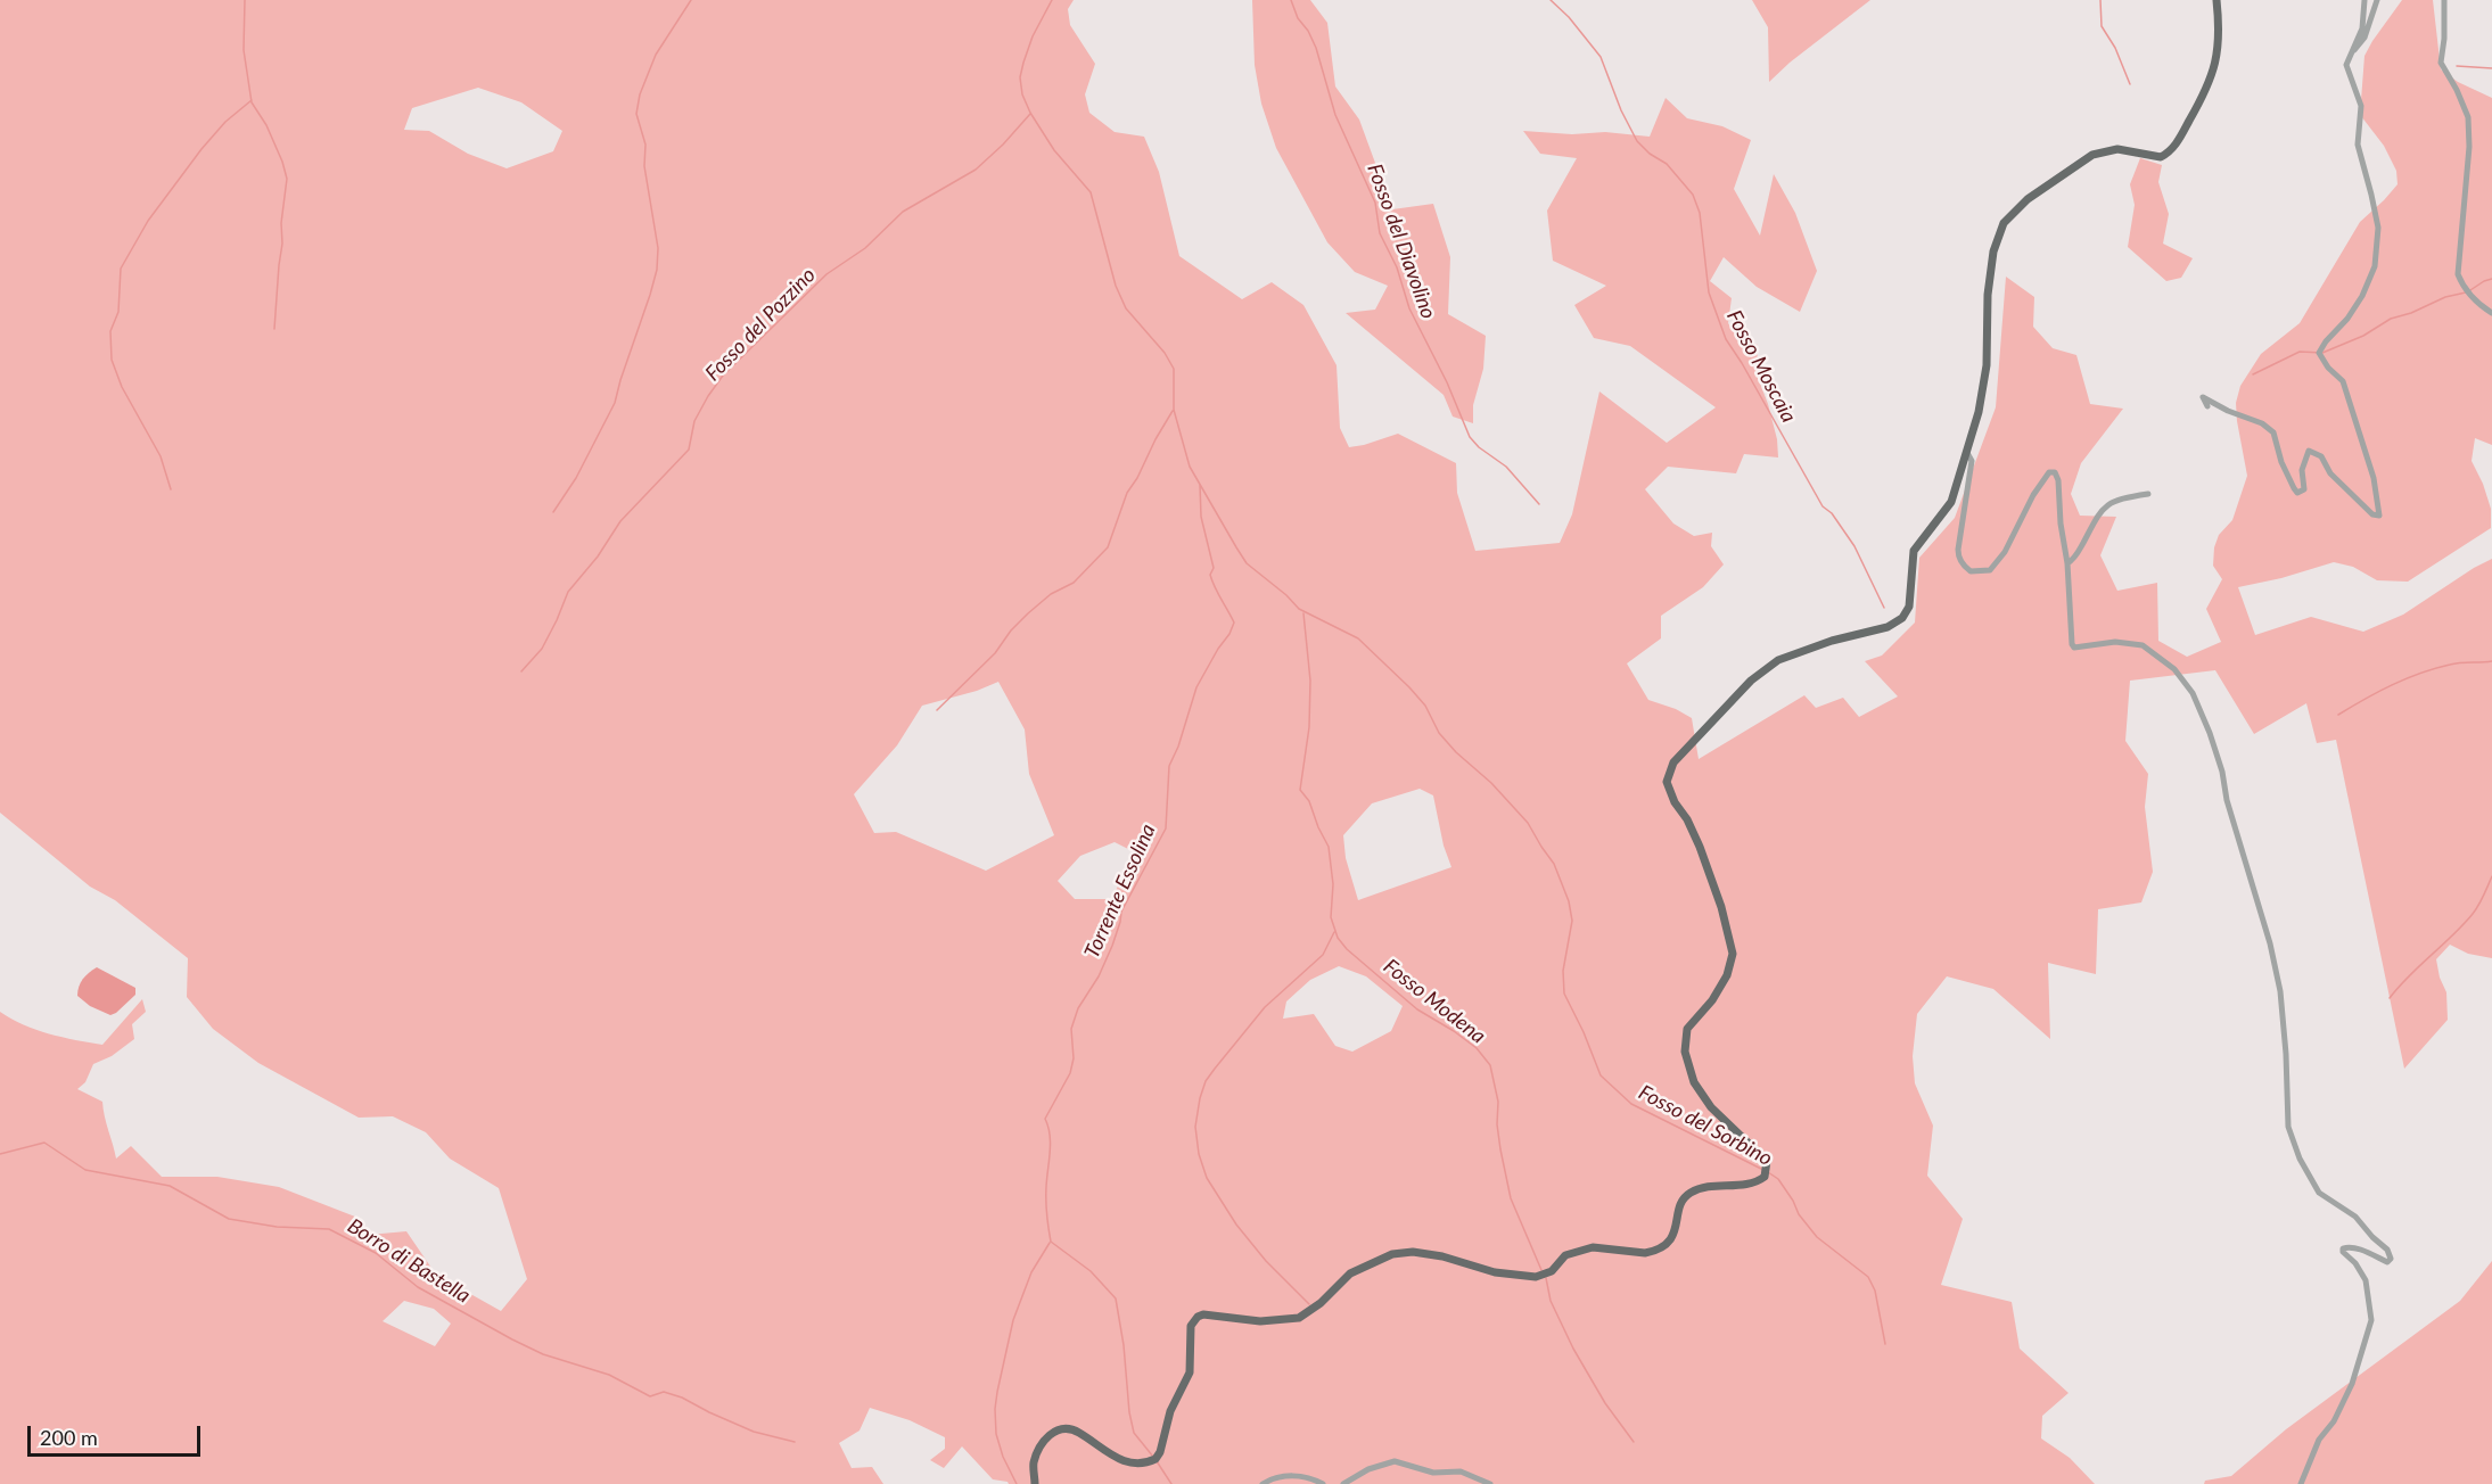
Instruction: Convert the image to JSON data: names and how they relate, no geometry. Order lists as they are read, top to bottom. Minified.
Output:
{"water":["Fosso del Diavolino","Fosso del Pozzino","Fosso Moscaia","Torrente Essolina","Fosso Modena","Fosso del Sorbino","Borro di Bastella"],"scale_bar":"200 m"}
